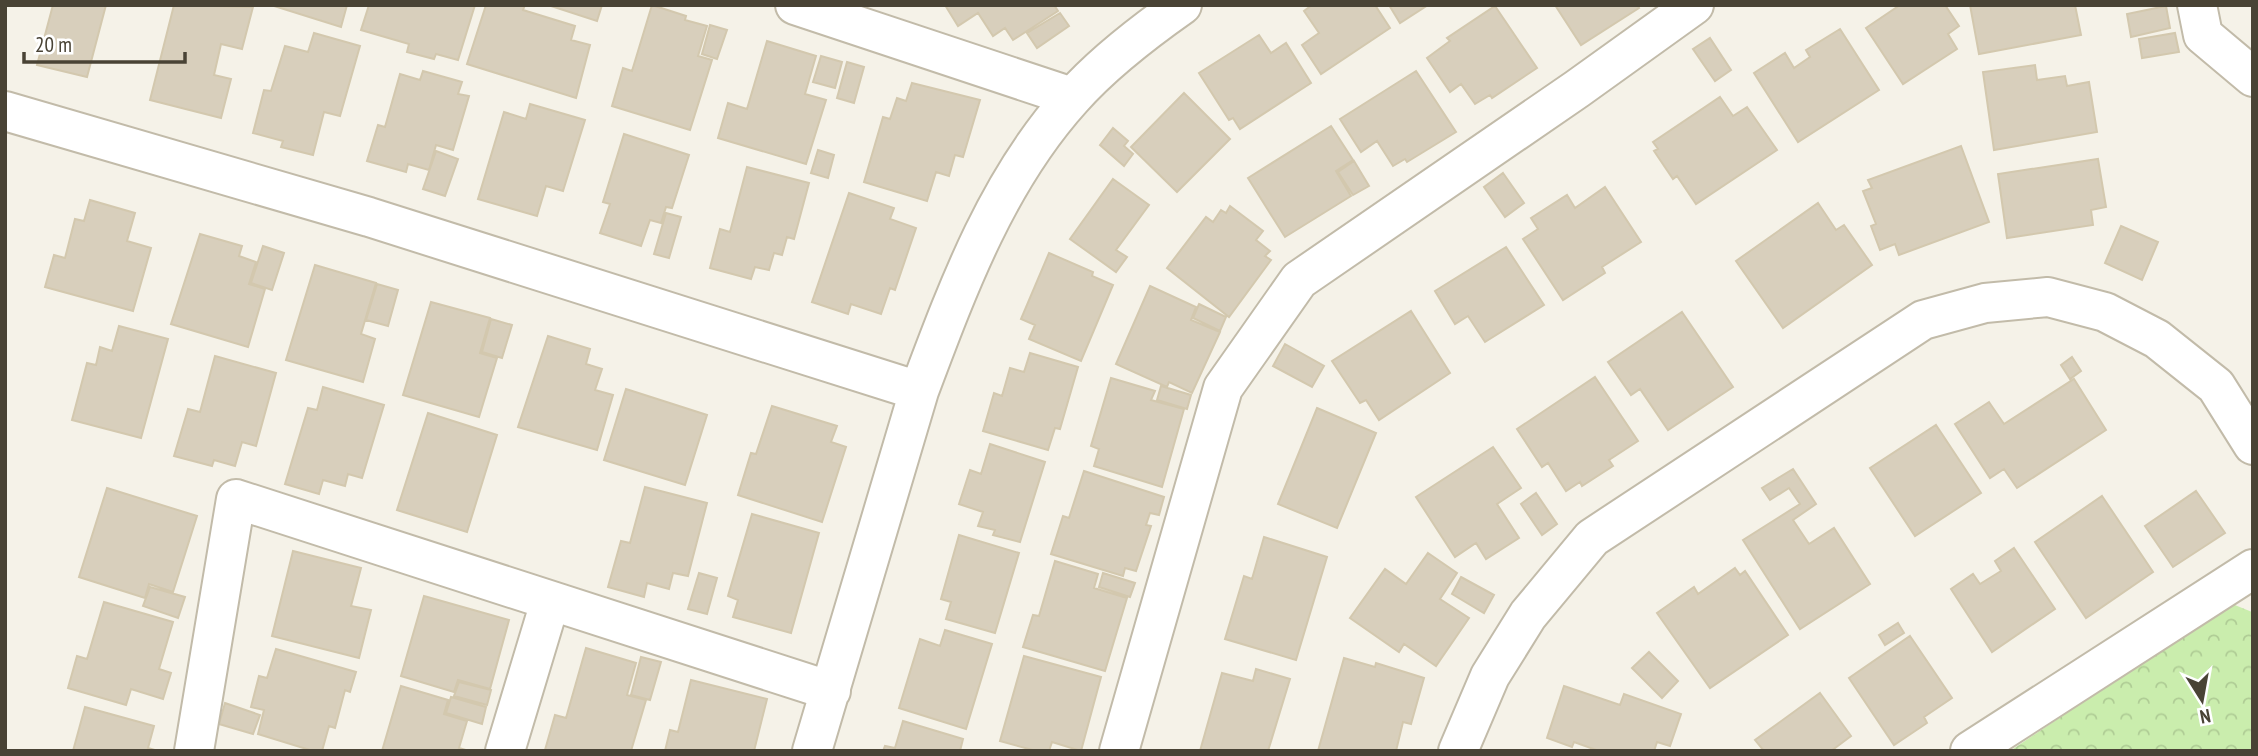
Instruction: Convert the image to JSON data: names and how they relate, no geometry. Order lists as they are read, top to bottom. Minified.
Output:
{"scale_bar":"20 m","north":"bottom"}
